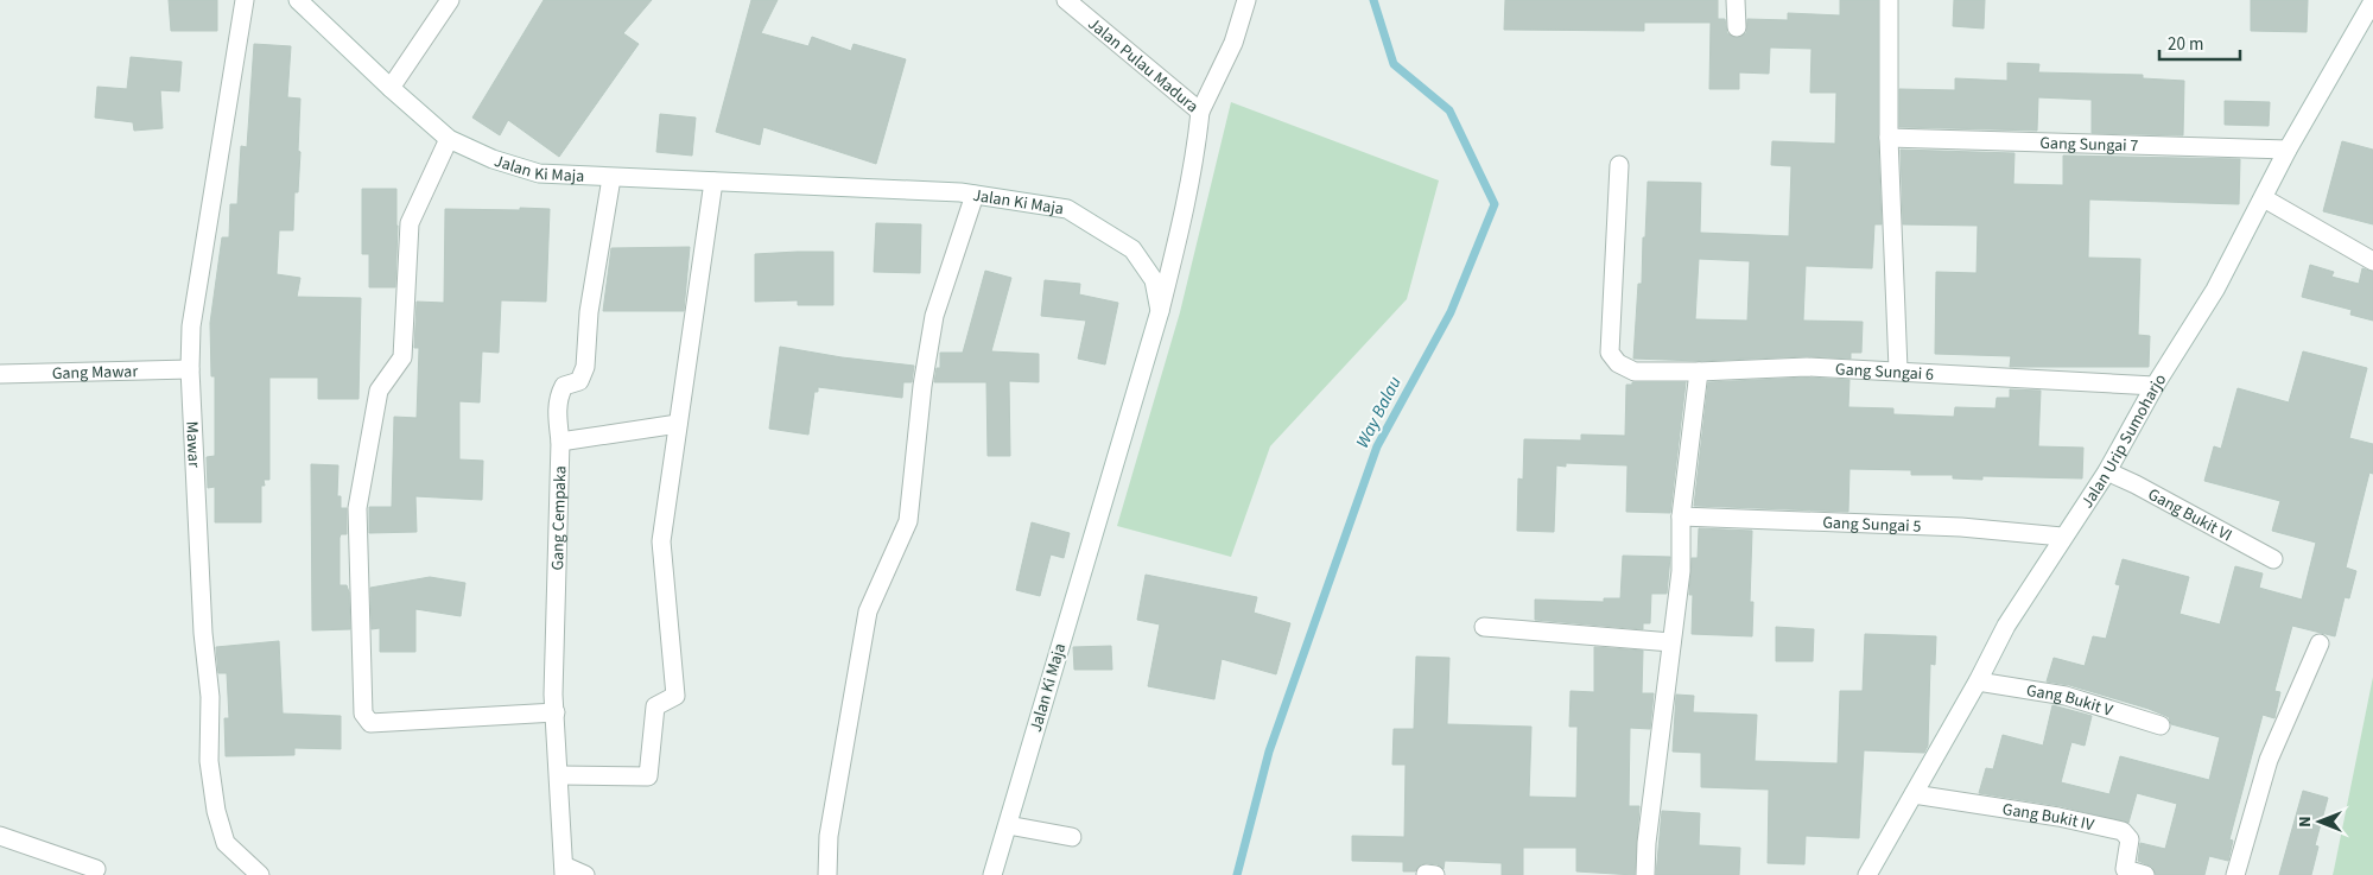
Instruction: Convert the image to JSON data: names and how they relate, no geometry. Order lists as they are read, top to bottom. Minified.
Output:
{"streets":{"street":["Jalan Pulau Madura","Gang Sungai 7","Jalan Ki Maja","Gang Sungai 6","Gang Mawar","Jalan Urip Sumoharjo","Mawar","Gang Bukit VI","Gang Cempaka","Gang Sungai 5","Gang Bukit V","Gang Bukit IV"]},"crossings":[["Jalan Pulau Madura","Jalan Ki Maja"],["Gang Sungai 7","Jalan Urip Sumoharjo"],["Jalan Ki Maja","Gang Cempaka"],["Gang Sungai 6","Jalan Urip Sumoharjo"],["Gang Mawar","Mawar"],["Jalan Urip Sumoharjo","Gang Bukit VI"],["Jalan Urip Sumoharjo","Gang Sungai 5"],["Jalan Urip Sumoharjo","Gang Bukit V"],["Jalan Urip Sumoharjo","Gang Bukit IV"]],"water":["Way Balau"],"scale_bar":"20 m","north":"left"}
